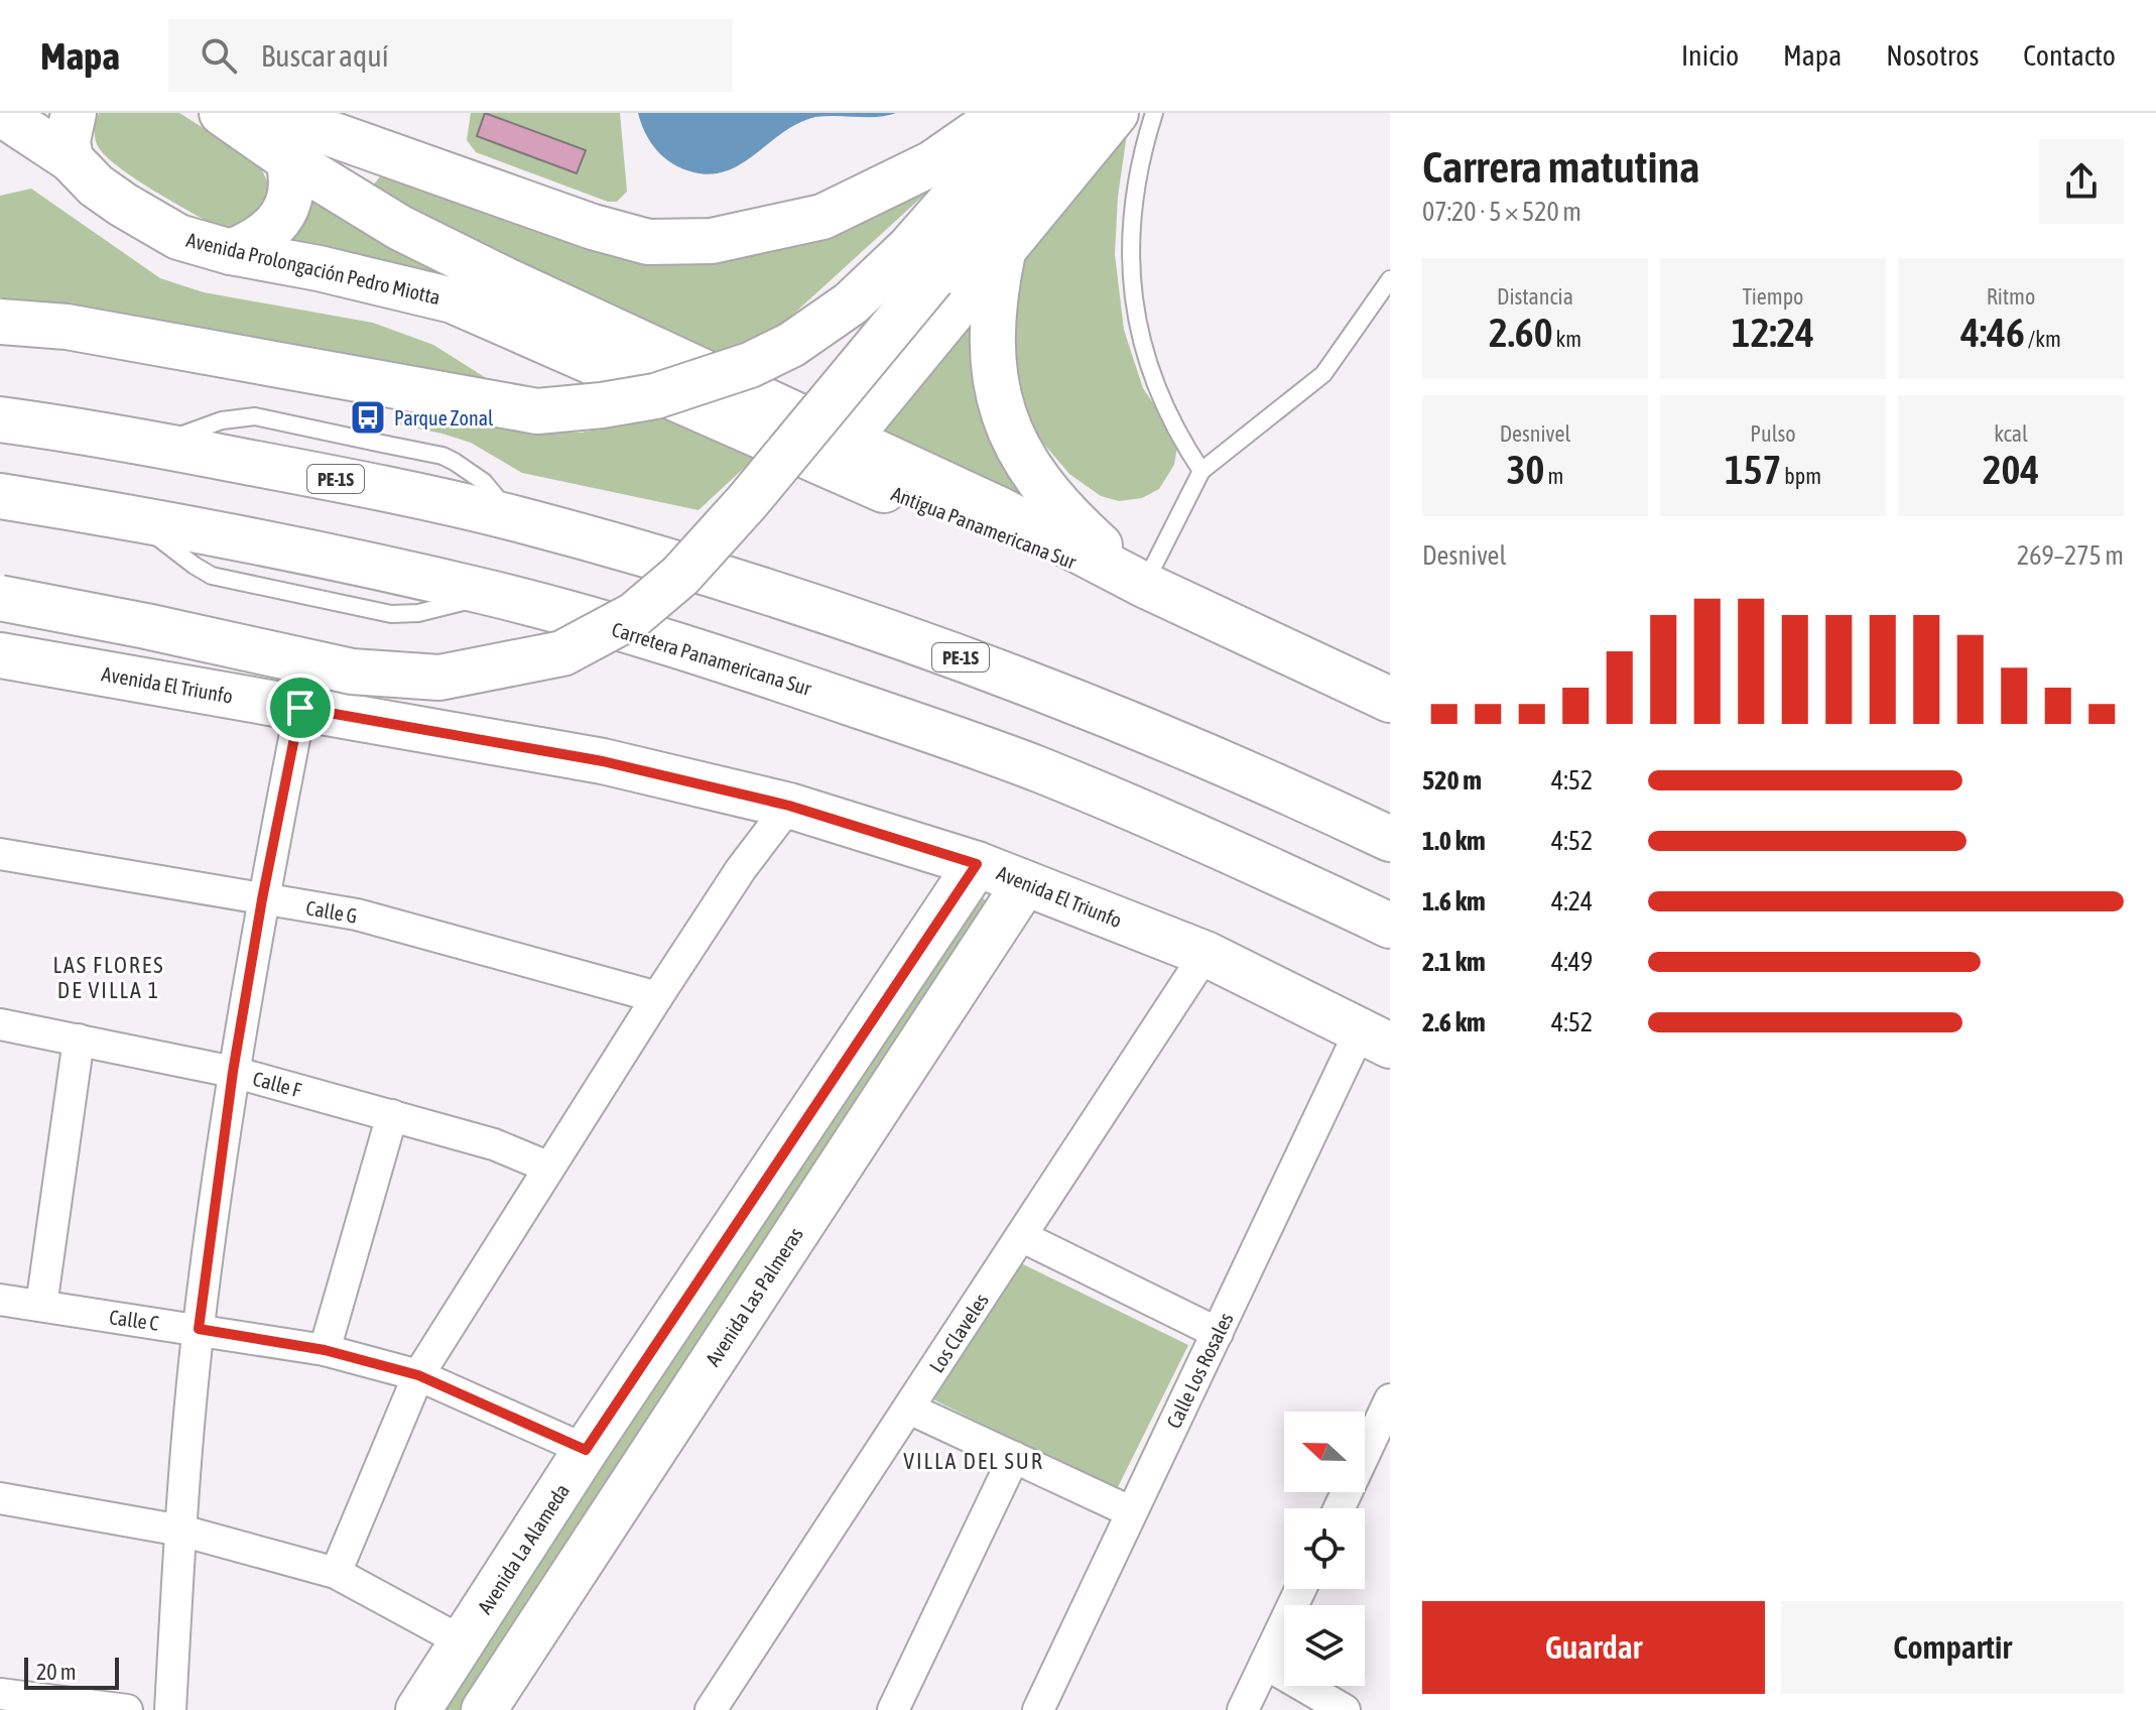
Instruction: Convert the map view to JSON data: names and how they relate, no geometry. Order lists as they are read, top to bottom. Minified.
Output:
{"streets":{"main road":["Avenida Prolongación Pedro Miotta","PE-1S","Antigua Panamericana Sur","Carretera Panamericana Sur","Avenida El Triunfo","Avenida Las Palmeras","Avenida La Alameda"],"street":["Calle G","Calle F","Calle C","Los Claveles","Calle Los Rosales"]},"crossings":[["Avenida Prolongación Pedro Miotta","Antigua Panamericana Sur"],["Avenida El Triunfo","Avenida Las Palmeras"],["Avenida El Triunfo","Los Claveles"],["Avenida El Triunfo","Calle Los Rosales"],["Avenida El Triunfo","Avenida La Alameda"],["Calle C","Avenida La Alameda"]],"districts":["LAS FLORES DE VILLA 1","VILLA DEL SUR"],"places":{"bus stop":["Parque Zonal"]},"scale_bar":"20 m","north":"left","page":{"header":"Mapa","search":"Buscar aquí","nav":["Inicio","Mapa","Nosotros","Contacto"],"heading":["Carrera matutina","07:20 · 5 × 520 m"],"stats":[["Distancia","2.60 km"],["Tiempo","12:24"],["Ritmo","4:46 /km"],["Desnivel","30 m"],["Pulso","157 bpm"],["kcal","204"]],"chart":["Desnivel","269–275 m"],"list":[{"name":"520 m","note":"4:52"},{"name":"1.0 km","note":"4:52"},{"name":"1.6 km","note":"4:24"},{"name":"2.1 km","note":"4:49"},{"name":"2.6 km","note":"4:52"}],"buttons":["Guardar","Compartir"],"scale":"20 m"}}
